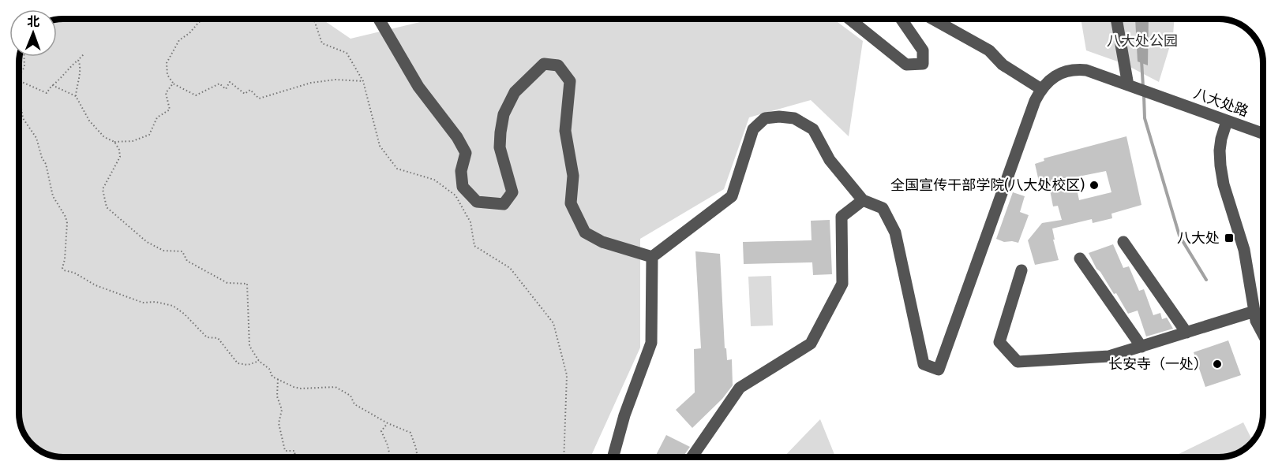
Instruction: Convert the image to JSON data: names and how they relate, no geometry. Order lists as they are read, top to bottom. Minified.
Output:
{"streets":{"street":["八大处路"]},"parks":["八大处公园"],"places":{"other":["全国宣传干部学院(八大处校区)","长安寺（一处）"],"transit":["八大处"]},"north":"top"}
